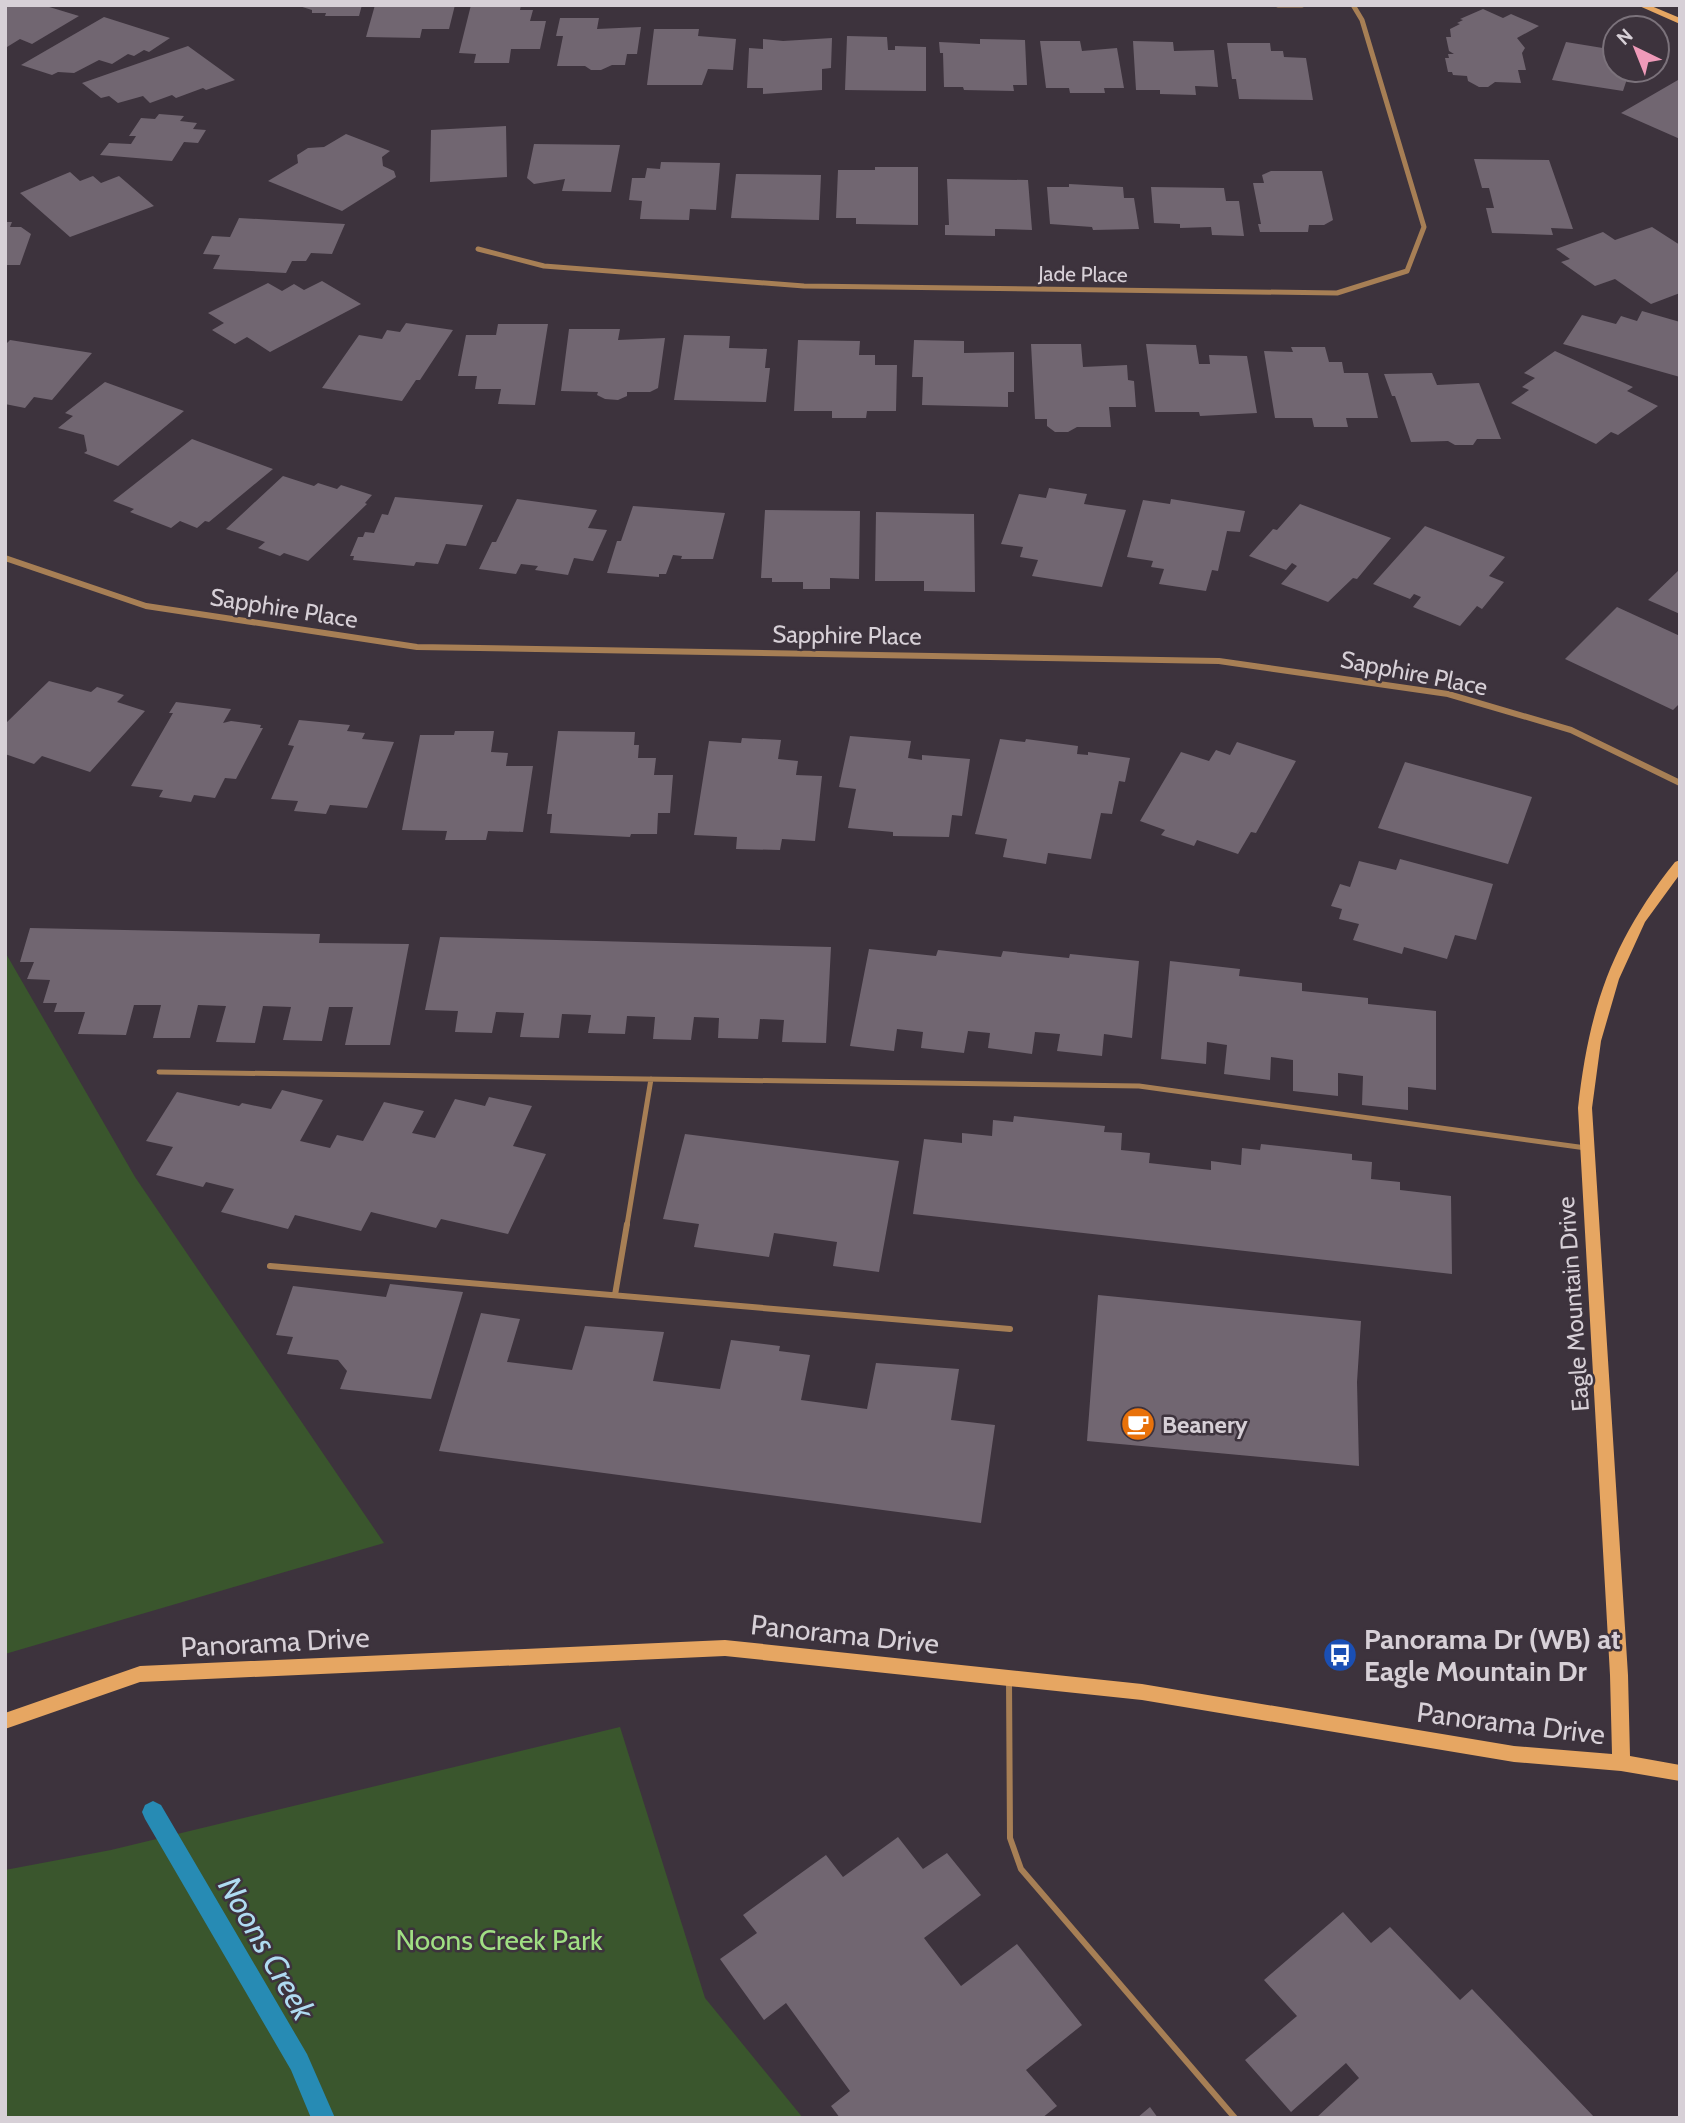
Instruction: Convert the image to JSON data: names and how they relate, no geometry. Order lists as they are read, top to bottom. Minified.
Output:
{"streets":{"street":["Jade Place","Sapphire Place","Eagle Mountain Drive","Panorama Drive"]},"crossings":[["Eagle Mountain Drive","Panorama Drive"]],"water":["Noons Creek"],"parks":["Noons Creek Park"],"places":{"cafe":["Beanery"],"bus stop":["Panorama Dr (WB) at Eagle Mountain Dr"]},"north":"top left"}
